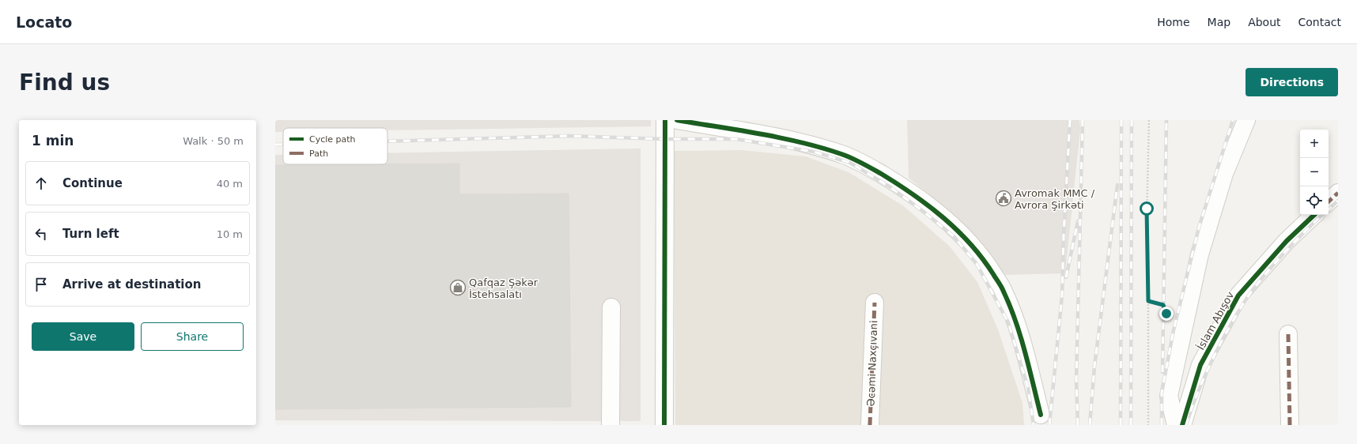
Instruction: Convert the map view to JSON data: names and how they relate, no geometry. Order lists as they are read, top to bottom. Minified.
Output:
{"streets":{"street":["İslam Abışov","Əcəmi Naxçıvani"]},"places":{"public building":["Avromak MMC / Avrora Şirkəti"],"shop":["Qafqaz Şəkər İstehsalatı"]},"legend":["Cycle path","Path"],"page":{"header":"Locato","nav":["Home","Map","About","Contact"],"buttons":["Directions",["Save","Share"]],"title":"Find us","heading":["1 min","Walk · 50 m"],"map_buttons":["+","−"],"list":[["Continue","40 m"],["Turn left","10 m"],"Arrive at destination"]}}
